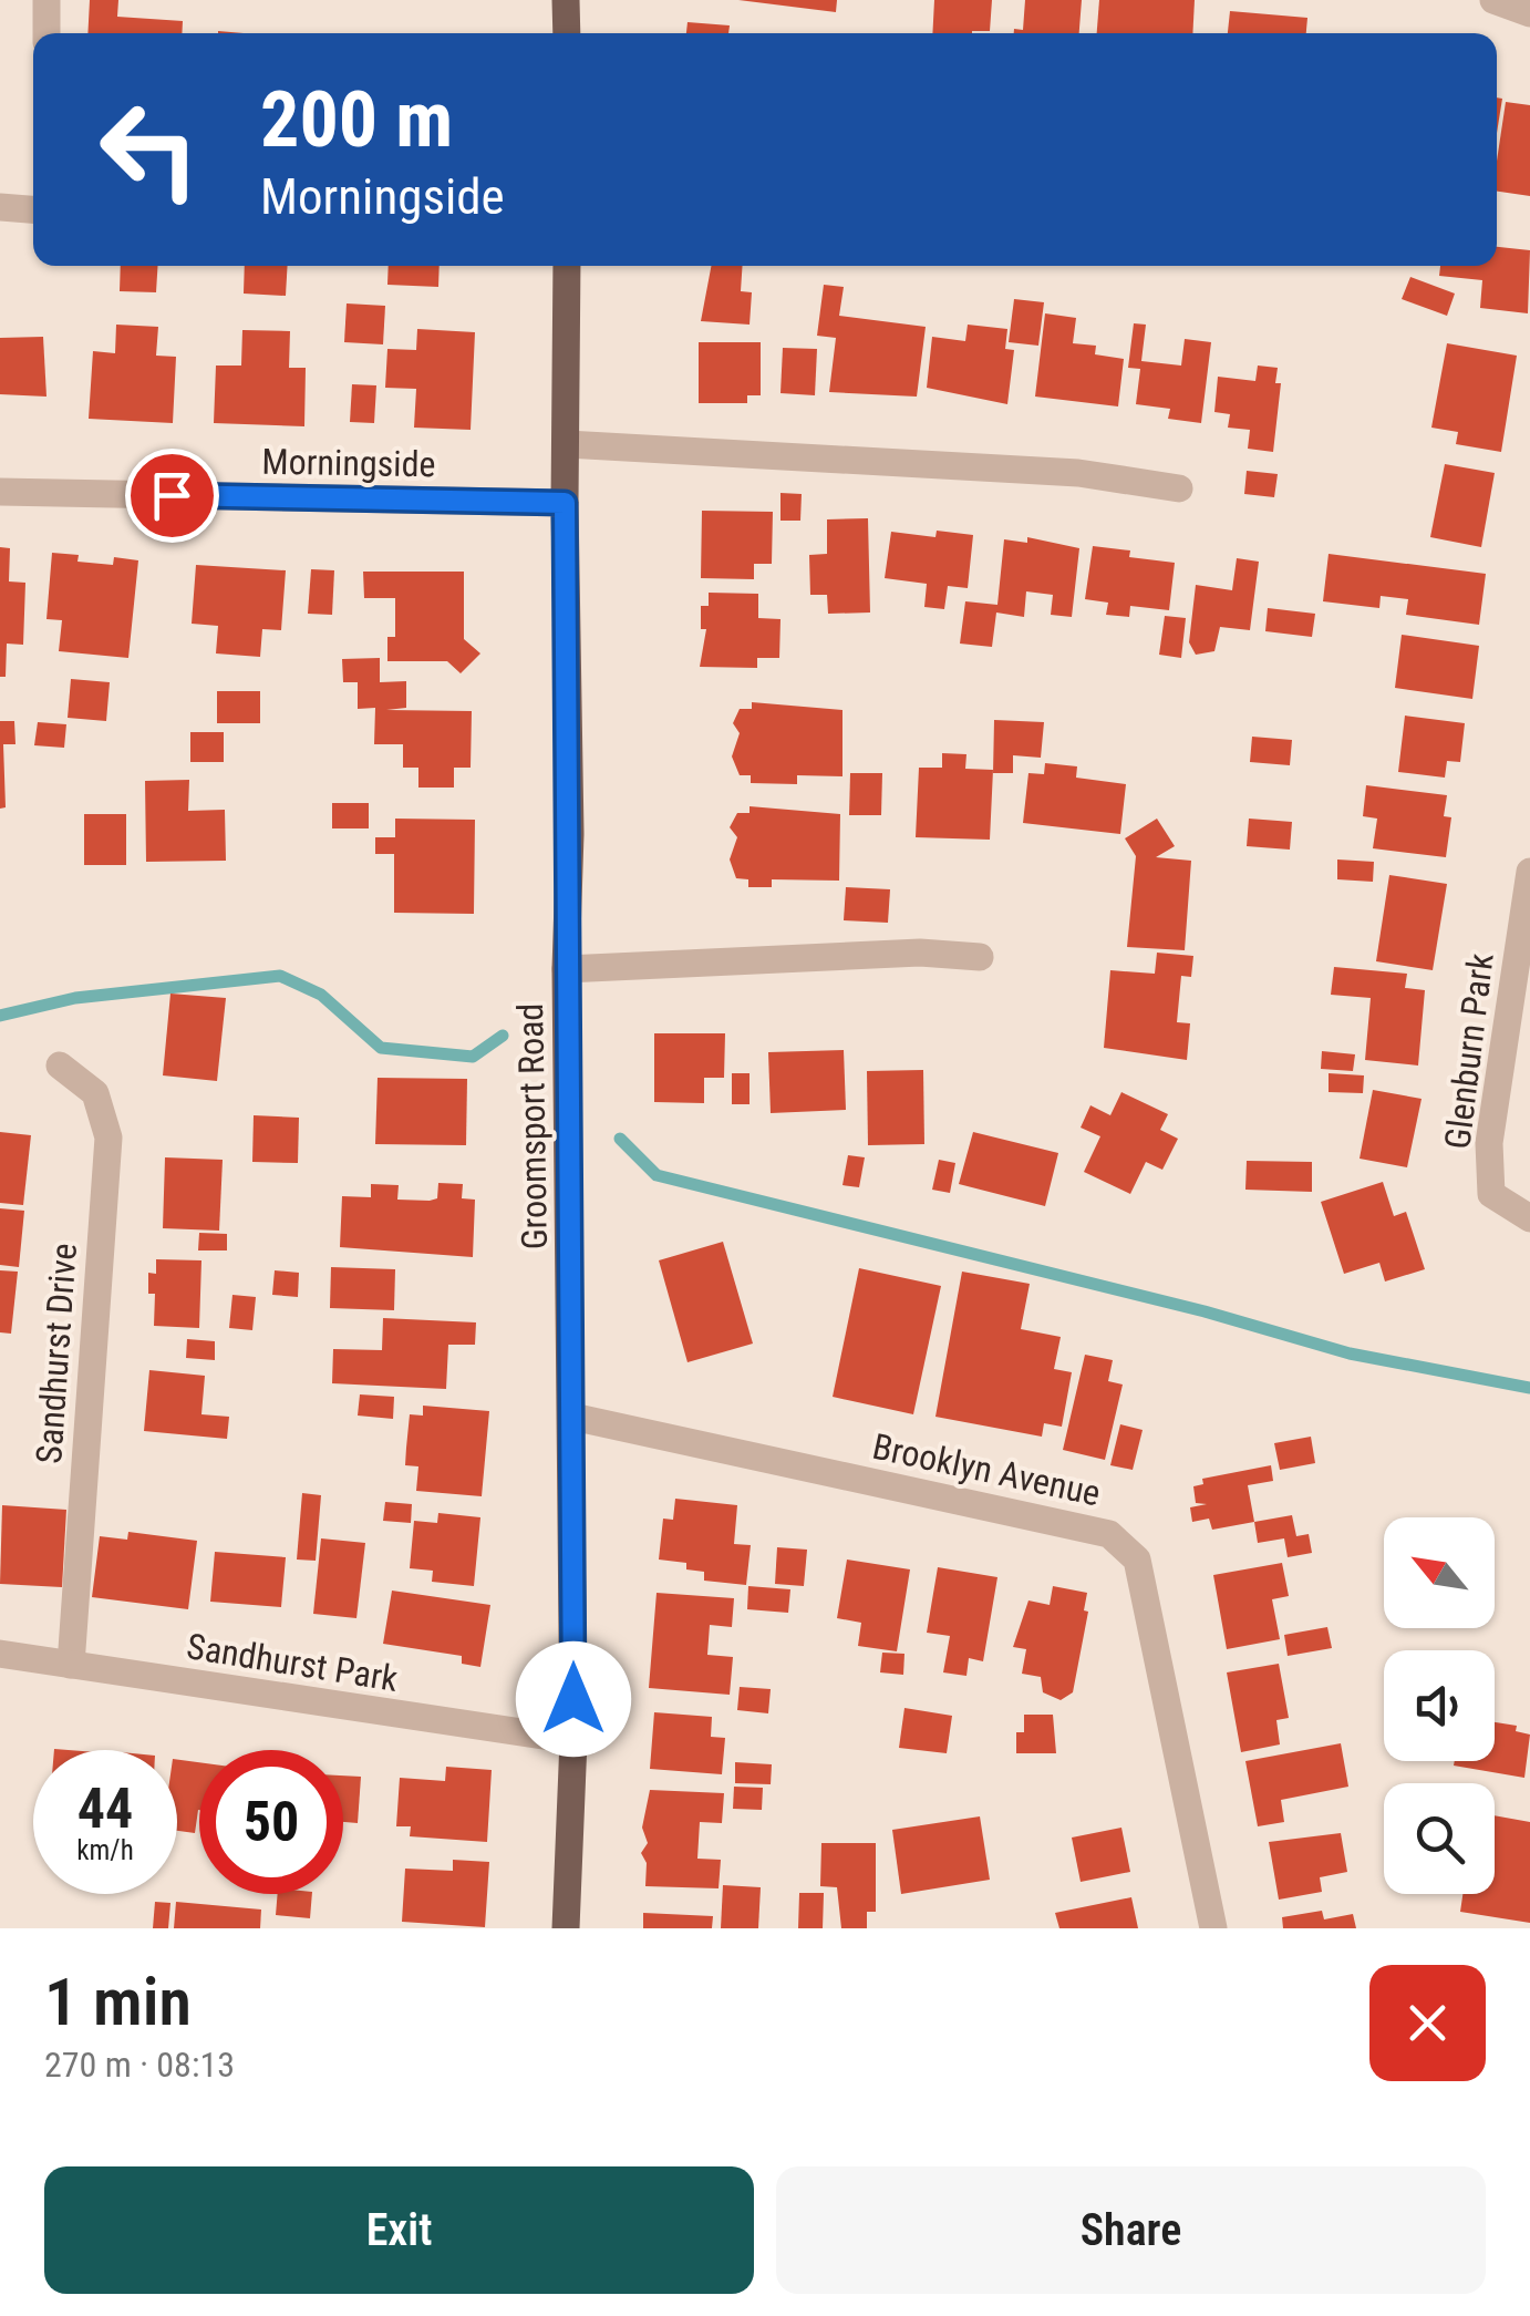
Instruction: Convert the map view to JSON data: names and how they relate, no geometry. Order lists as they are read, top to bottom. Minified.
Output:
{"streets":{"main road":["Groomsport Road"],"street":["Morningside","Glenburn Park","Sandhurst Drive","Brooklyn Avenue","Sandhurst Park"]},"crossings":[["Morningside","Groomsport Road"],["Groomsport Road","Brooklyn Avenue"],["Groomsport Road","Sandhurst Park"],["Sandhurst Drive","Sandhurst Park"]],"north":"top left","page":{"turn":["200 m","Morningside"],"speed":"44 km/h","limit":"50","heading":["1 min","270 m · 08:13"],"buttons":["Exit","Share"]}}
